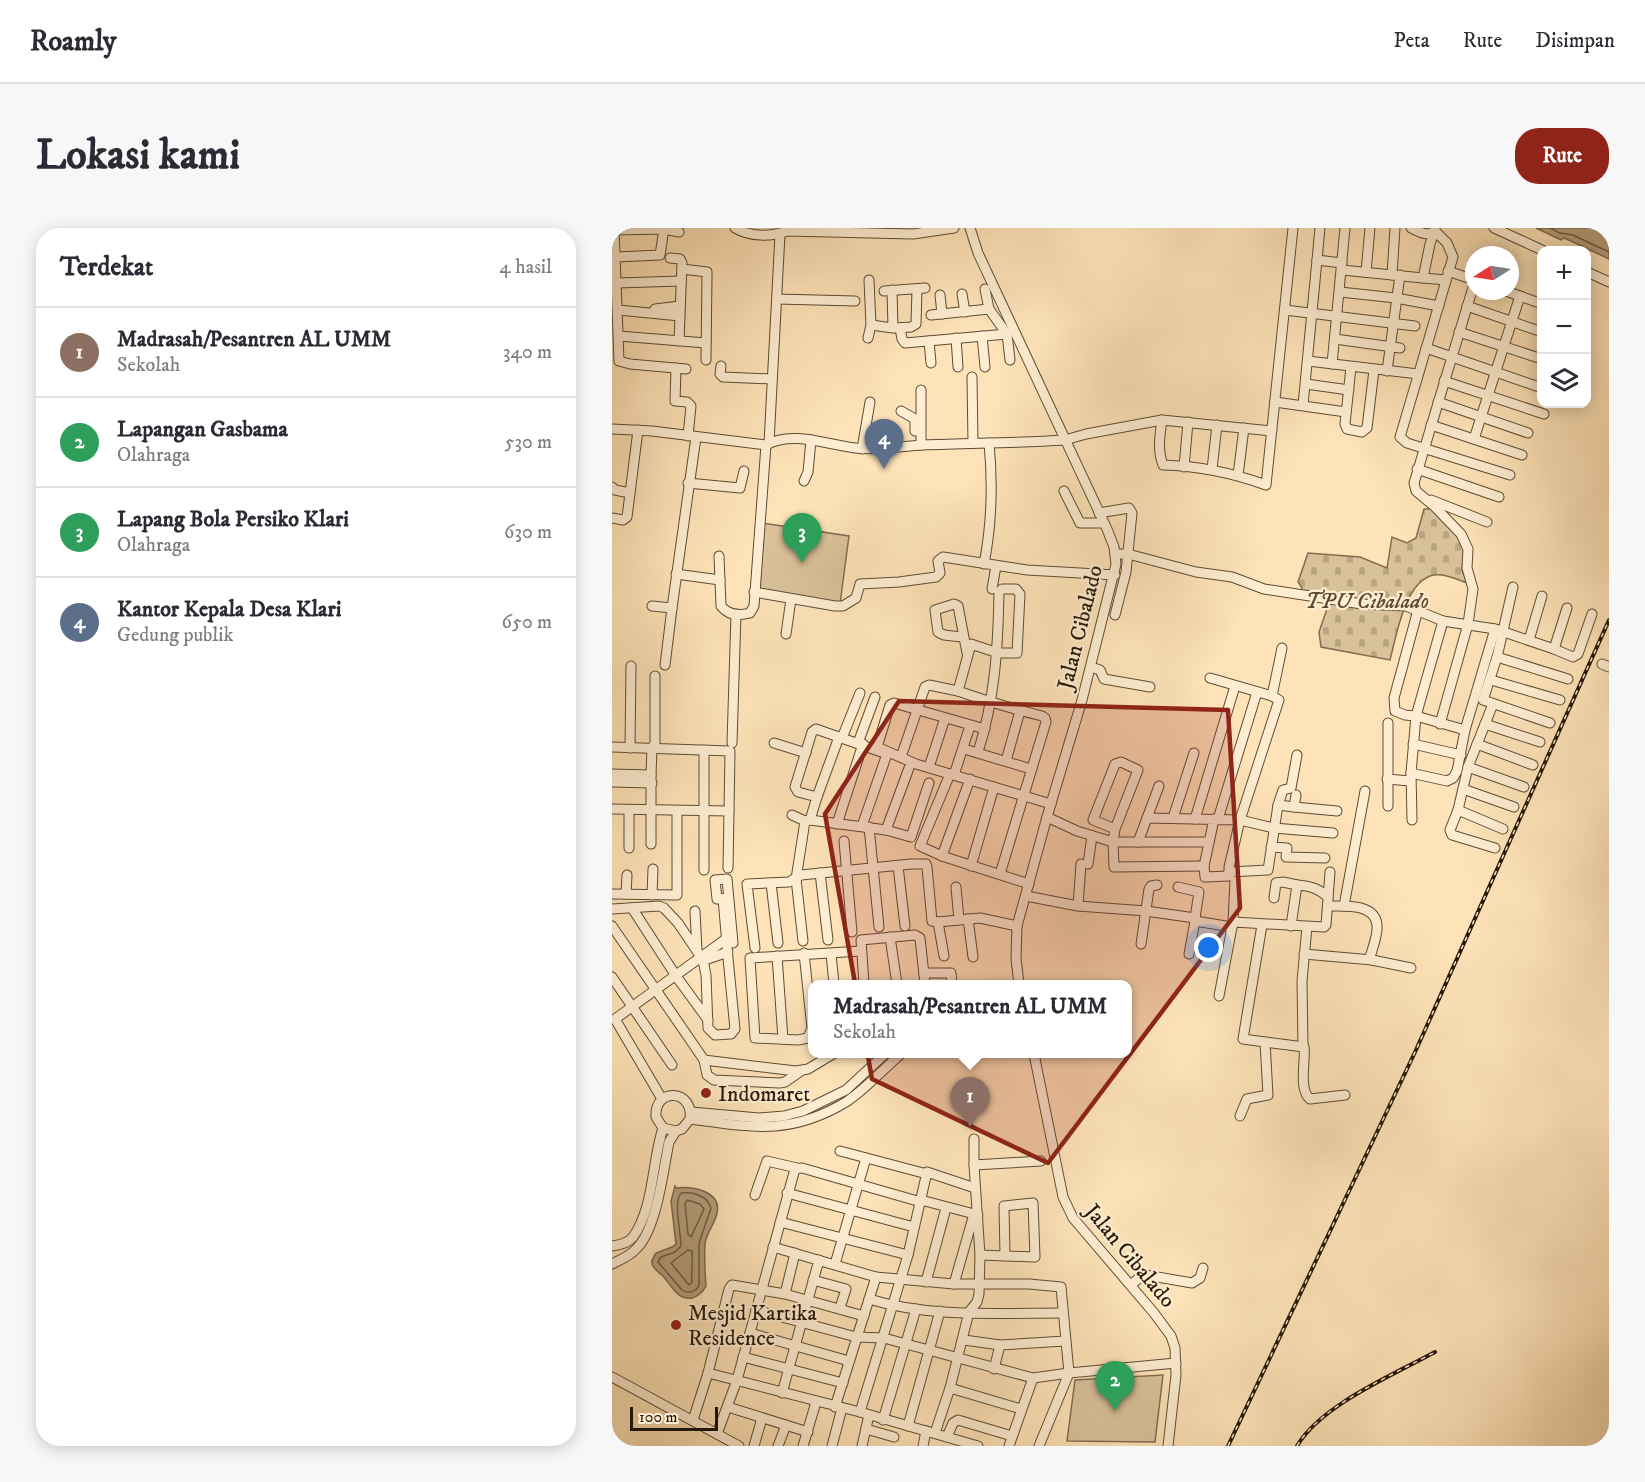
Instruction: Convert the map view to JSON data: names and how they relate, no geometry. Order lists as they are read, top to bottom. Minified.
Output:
{"streets":{"street":["Jalan Cibalado"]},"parks":["TPU Cibalado"],"places":["Indomaret","Mesjid Kartika Residence"],"scale_bar":"100 m","north":"left","page":{"header":"Roamly","nav":["Peta","Rute","Disimpan"],"buttons":"Rute","title":"Lokasi kami","heading":["Terdekat","4 hasil"],"map_buttons":["+","−"],"list":[{"mark":"1","name":"Madrasah/Pesantren AL UMM","note":"Sekolah","value":"340 m"},{"mark":"2","name":"Lapangan Gasbama","note":"Olahraga","value":"530 m"},{"mark":"3","name":"Lapang Bola Persiko Klari","note":"Olahraga","value":"630 m"},{"mark":"4","name":"Kantor Kepala Desa Klari","note":"Gedung publik","value":"650 m"}],"pins":["4","3","1","2"],"popup":["Madrasah/Pesantren AL UMM","Sekolah"],"scale":"100 m"}}
